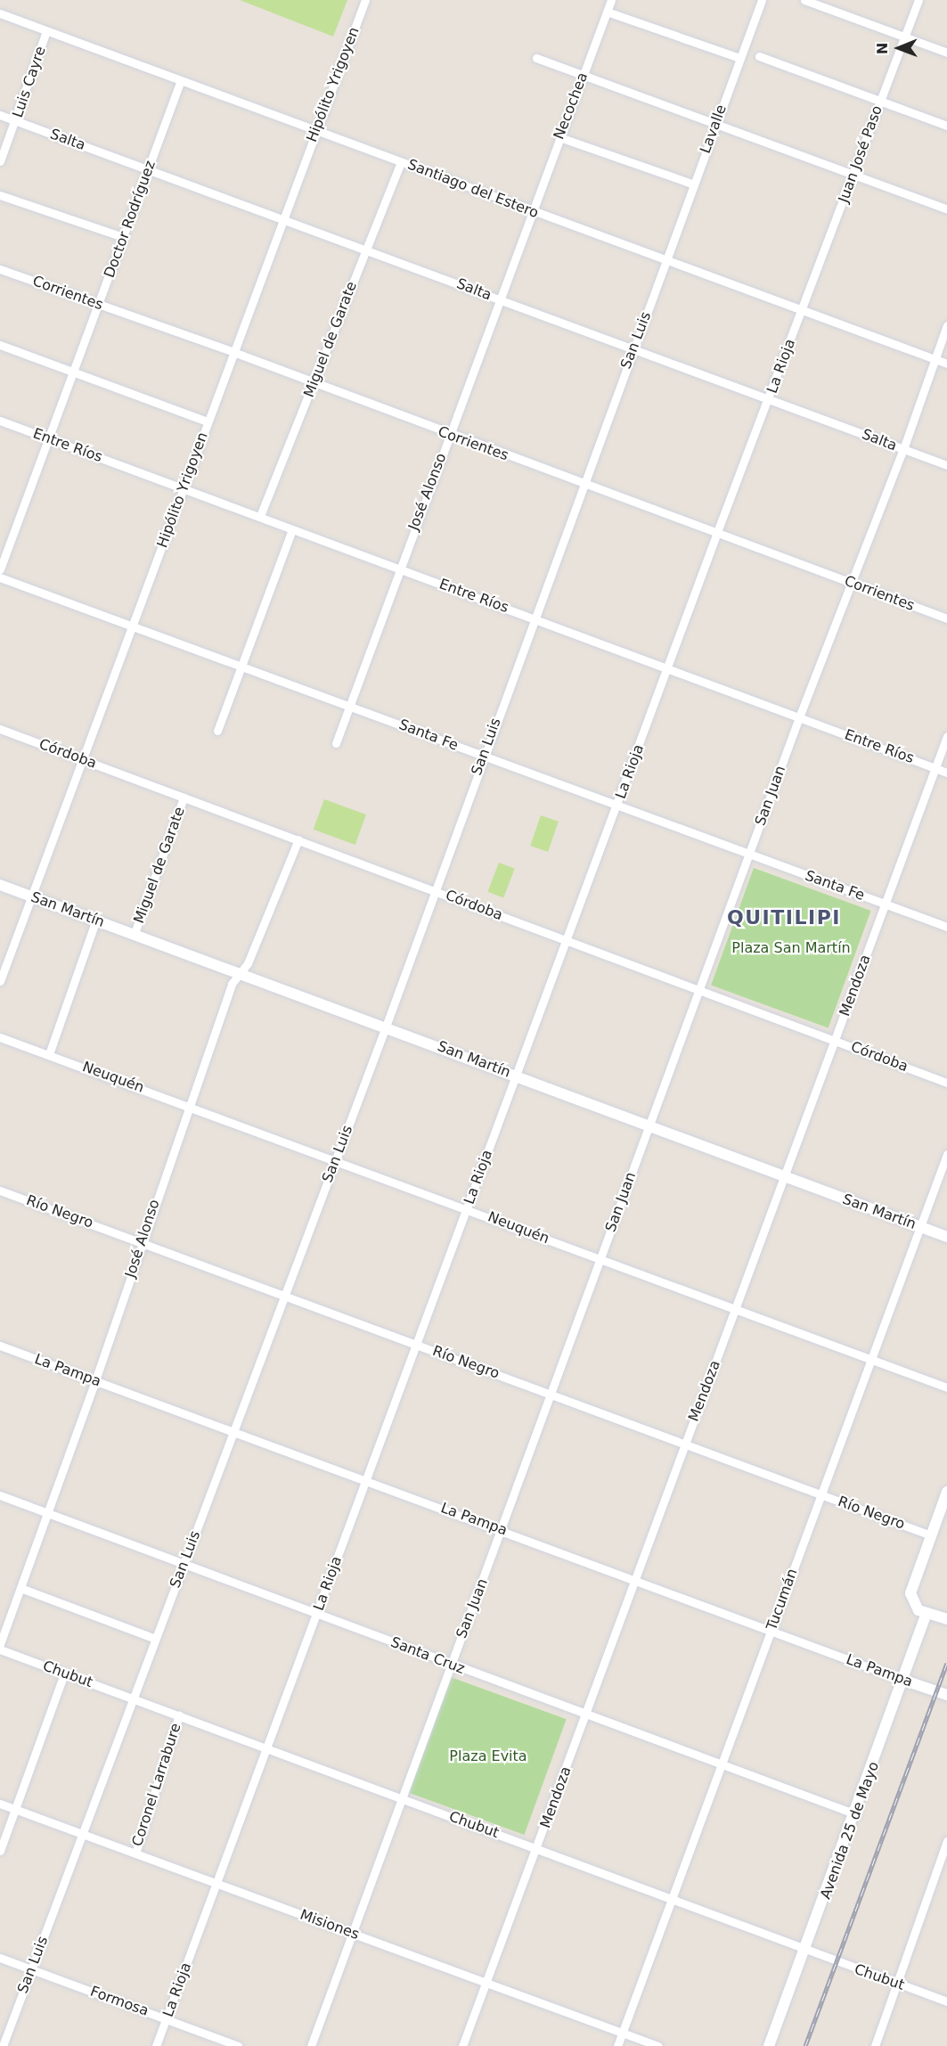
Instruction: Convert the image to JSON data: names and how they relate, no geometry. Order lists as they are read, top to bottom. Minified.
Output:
{"streets":{"street":["Luis Cayre","Hipólito Yrigoyen","Necochea","Lavalle","Salta","Juan José Paso","Santiago del Estero","Doctor Rodríguez","Corrientes","Miguel de Garate","San Luis","La Rioja","Entre Ríos","José Alonso","Santa Fe","Córdoba","San Juan","San Martín","Mendoza","Neuquén","Río Negro","La Pampa","Tucumán","Santa Cruz","Chubut","Coronel Larrabure","Avenida 25 de Mayo","Misiones","Formosa"]},"crossings":[["Luis Cayre","Salta"],["Luis Cayre","Santiago del Estero"],["Hipólito Yrigoyen","Salta"],["Hipólito Yrigoyen","Santiago del Estero"],["Hipólito Yrigoyen","Corrientes"],["Hipólito Yrigoyen","Entre Ríos"],["Hipólito Yrigoyen","Santa Fe"],["Hipólito Yrigoyen","Córdoba"],["Hipólito Yrigoyen","San Martín"],["Necochea","Santiago del Estero"],["Necochea","José Alonso"],["Lavalle","Santiago del Estero"],["Lavalle","San Luis"],["Salta","Doctor Rodríguez"],["Salta","Miguel de Garate"],["Salta","San Luis"],["Salta","La Rioja"],["Salta","José Alonso"],["Salta","San Juan"],["Juan José Paso","Santiago del Estero"],["Juan José Paso","La Rioja"],["Santiago del Estero","Doctor Rodríguez"],["Santiago del Estero","Miguel de Garate"],["Santiago del Estero","San Luis"],["Santiago del Estero","La Rioja"],["Santiago del Estero","José Alonso"],["Santiago del Estero","San Juan"],["Doctor Rodríguez","Corrientes"],["Doctor Rodríguez","Entre Ríos"],["Corrientes","Miguel de Garate"],["Corrientes","San Luis"],["Corrientes","La Rioja"],["Corrientes","José Alonso"],["Corrientes","San Juan"],["Miguel de Garate","Entre Ríos"],["Miguel de Garate","Córdoba"],["Miguel de Garate","San Martín"],["San Luis","Entre Ríos"],["San Luis","Santa Fe"],["San Luis","Córdoba"],["San Luis","San Martín"],["San Luis","Neuquén"],["San Luis","Río Negro"],["San Luis","La Pampa"],["San Luis","Santa Cruz"],["San Luis","Chubut"],["San Luis","Misiones"],["San Luis","Formosa"],["La Rioja","Entre Ríos"],["La Rioja","Santa Fe"],["La Rioja","Córdoba"],["La Rioja","San Martín"],["La Rioja","Neuquén"],["La Rioja","Río Negro"],["La Rioja","La Pampa"],["La Rioja","Santa Cruz"],["La Rioja","Chubut"],["La Rioja","Misiones"],["La Rioja","Formosa"],["Entre Ríos","José Alonso"],["Entre Ríos","San Juan"],["Entre Ríos","Mendoza"],["José Alonso","Santa Fe"],["José Alonso","Córdoba"],["José Alonso","San Martín"],["José Alonso","Neuquén"],["José Alonso","Río Negro"],["José Alonso","La Pampa"],["José Alonso","Santa Cruz"],["Santa Fe","San Juan"],["Santa Fe","Mendoza"],["Córdoba","San Juan"],["Córdoba","Mendoza"],["San Juan","San Martín"],["San Juan","Neuquén"],["San Juan","Río Negro"],["San Juan","La Pampa"],["San Juan","Santa Cruz"],["San Juan","Chubut"],["San Juan","Misiones"],["San Martín","Mendoza"],["San Martín","Tucumán"],["Mendoza","Neuquén"],["Mendoza","Río Negro"],["Mendoza","La Pampa"],["Mendoza","Santa Cruz"],["Mendoza","Chubut"],["Mendoza","Misiones"],["Neuquén","Tucumán"],["Río Negro","Tucumán"],["La Pampa","Tucumán"],["La Pampa","Avenida 25 de Mayo"],["Tucumán","Santa Cruz"],["Tucumán","Chubut"],["Tucumán","Misiones"],["Santa Cruz","Avenida 25 de Mayo"],["Chubut","Coronel Larrabure"],["Chubut","Avenida 25 de Mayo"],["Coronel Larrabure","Misiones"]],"districts":["QUITILIPI"],"parks":["Plaza San Martín","Plaza Evita"],"north":"left"}
